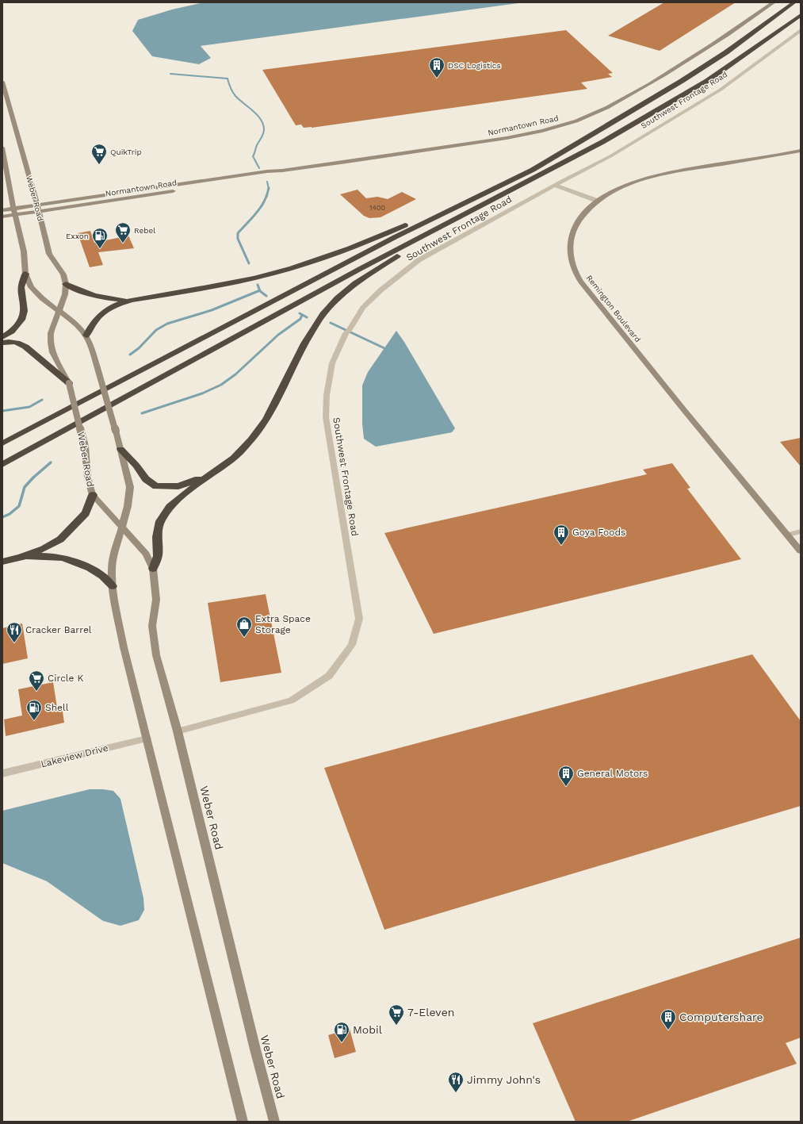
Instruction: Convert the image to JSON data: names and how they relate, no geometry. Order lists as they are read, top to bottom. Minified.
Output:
{"streets":{"main road":["Normantown Road","Weber Road","Remington Boulevard"],"street":["Southwest Frontage Road","Lakeview Drive"]},"crossings":[["Southwest Frontage Road","Weber Road"],["Normantown Road","Weber Road"]],"places":{"building":["DSC Logistics","Goya Foods","General Motors","Computershare"],"supermarket":["QuikTrip","Rebel","Circle K","7-Eleven"],"fuel station":["Exxon","Shell","Mobil"],"shop":["Extra Space Storage"],"restaurant":["Cracker Barrel","Jimmy John's"]},"house_numbers":["1400"]}
